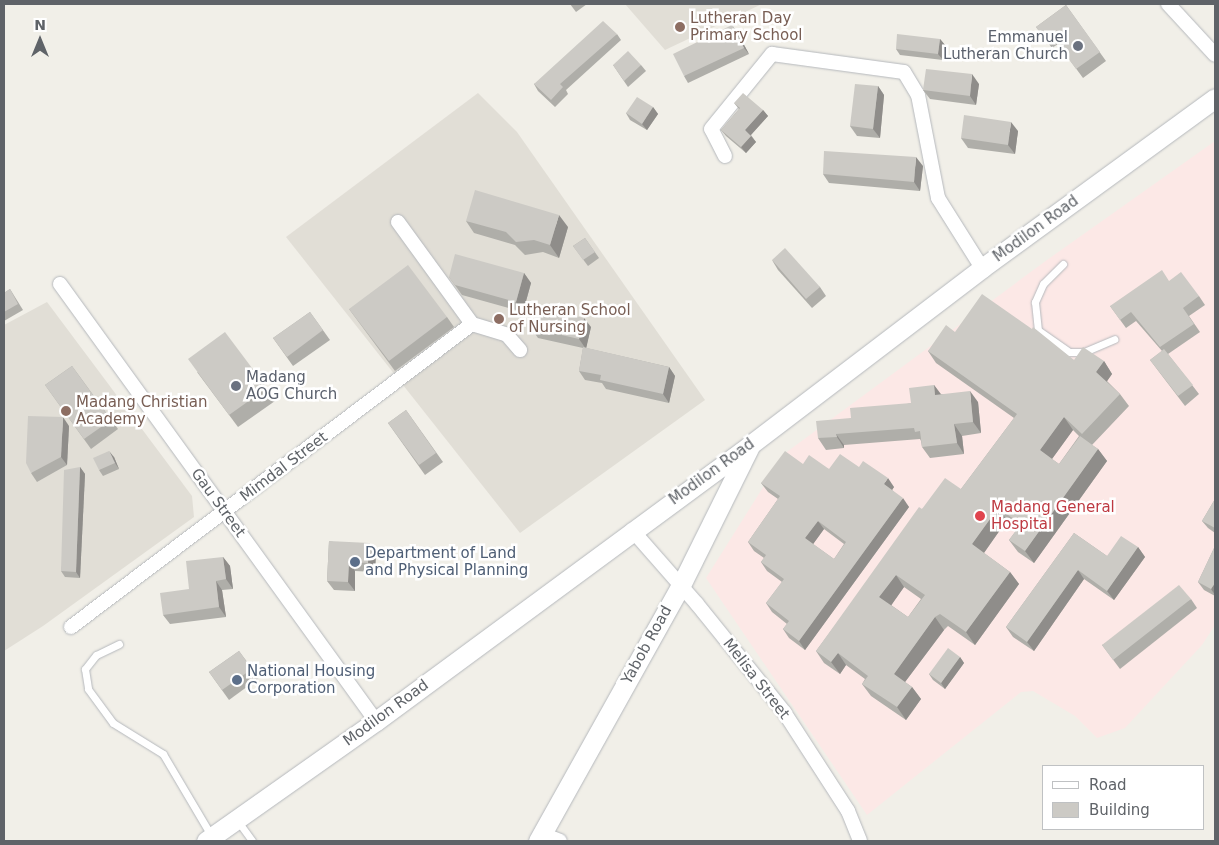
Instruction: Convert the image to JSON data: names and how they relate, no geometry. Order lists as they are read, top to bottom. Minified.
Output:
{"streets":{"main road":["Modilon Road","Yabob Road"],"street":["Mimdal Street","Gau Street","Melisa Street"]},"crossings":[["Modilon Road","Gau Street"],["Modilon Road","Yabob Road"],["Modilon Road","Melisa Street"],["Mimdal Street","Gau Street"],["Yabob Road","Melisa Street"]],"places":["Lutheran Day Primary School","Emmanuel Lutheran Church","Lutheran School of Nursing","Madang AOG Church","Madang Christian Academy","Madang General Hospital","Department of Land and Physical Planning","National Housing Corporation"],"legend":["Road","Building"],"north":"top"}
